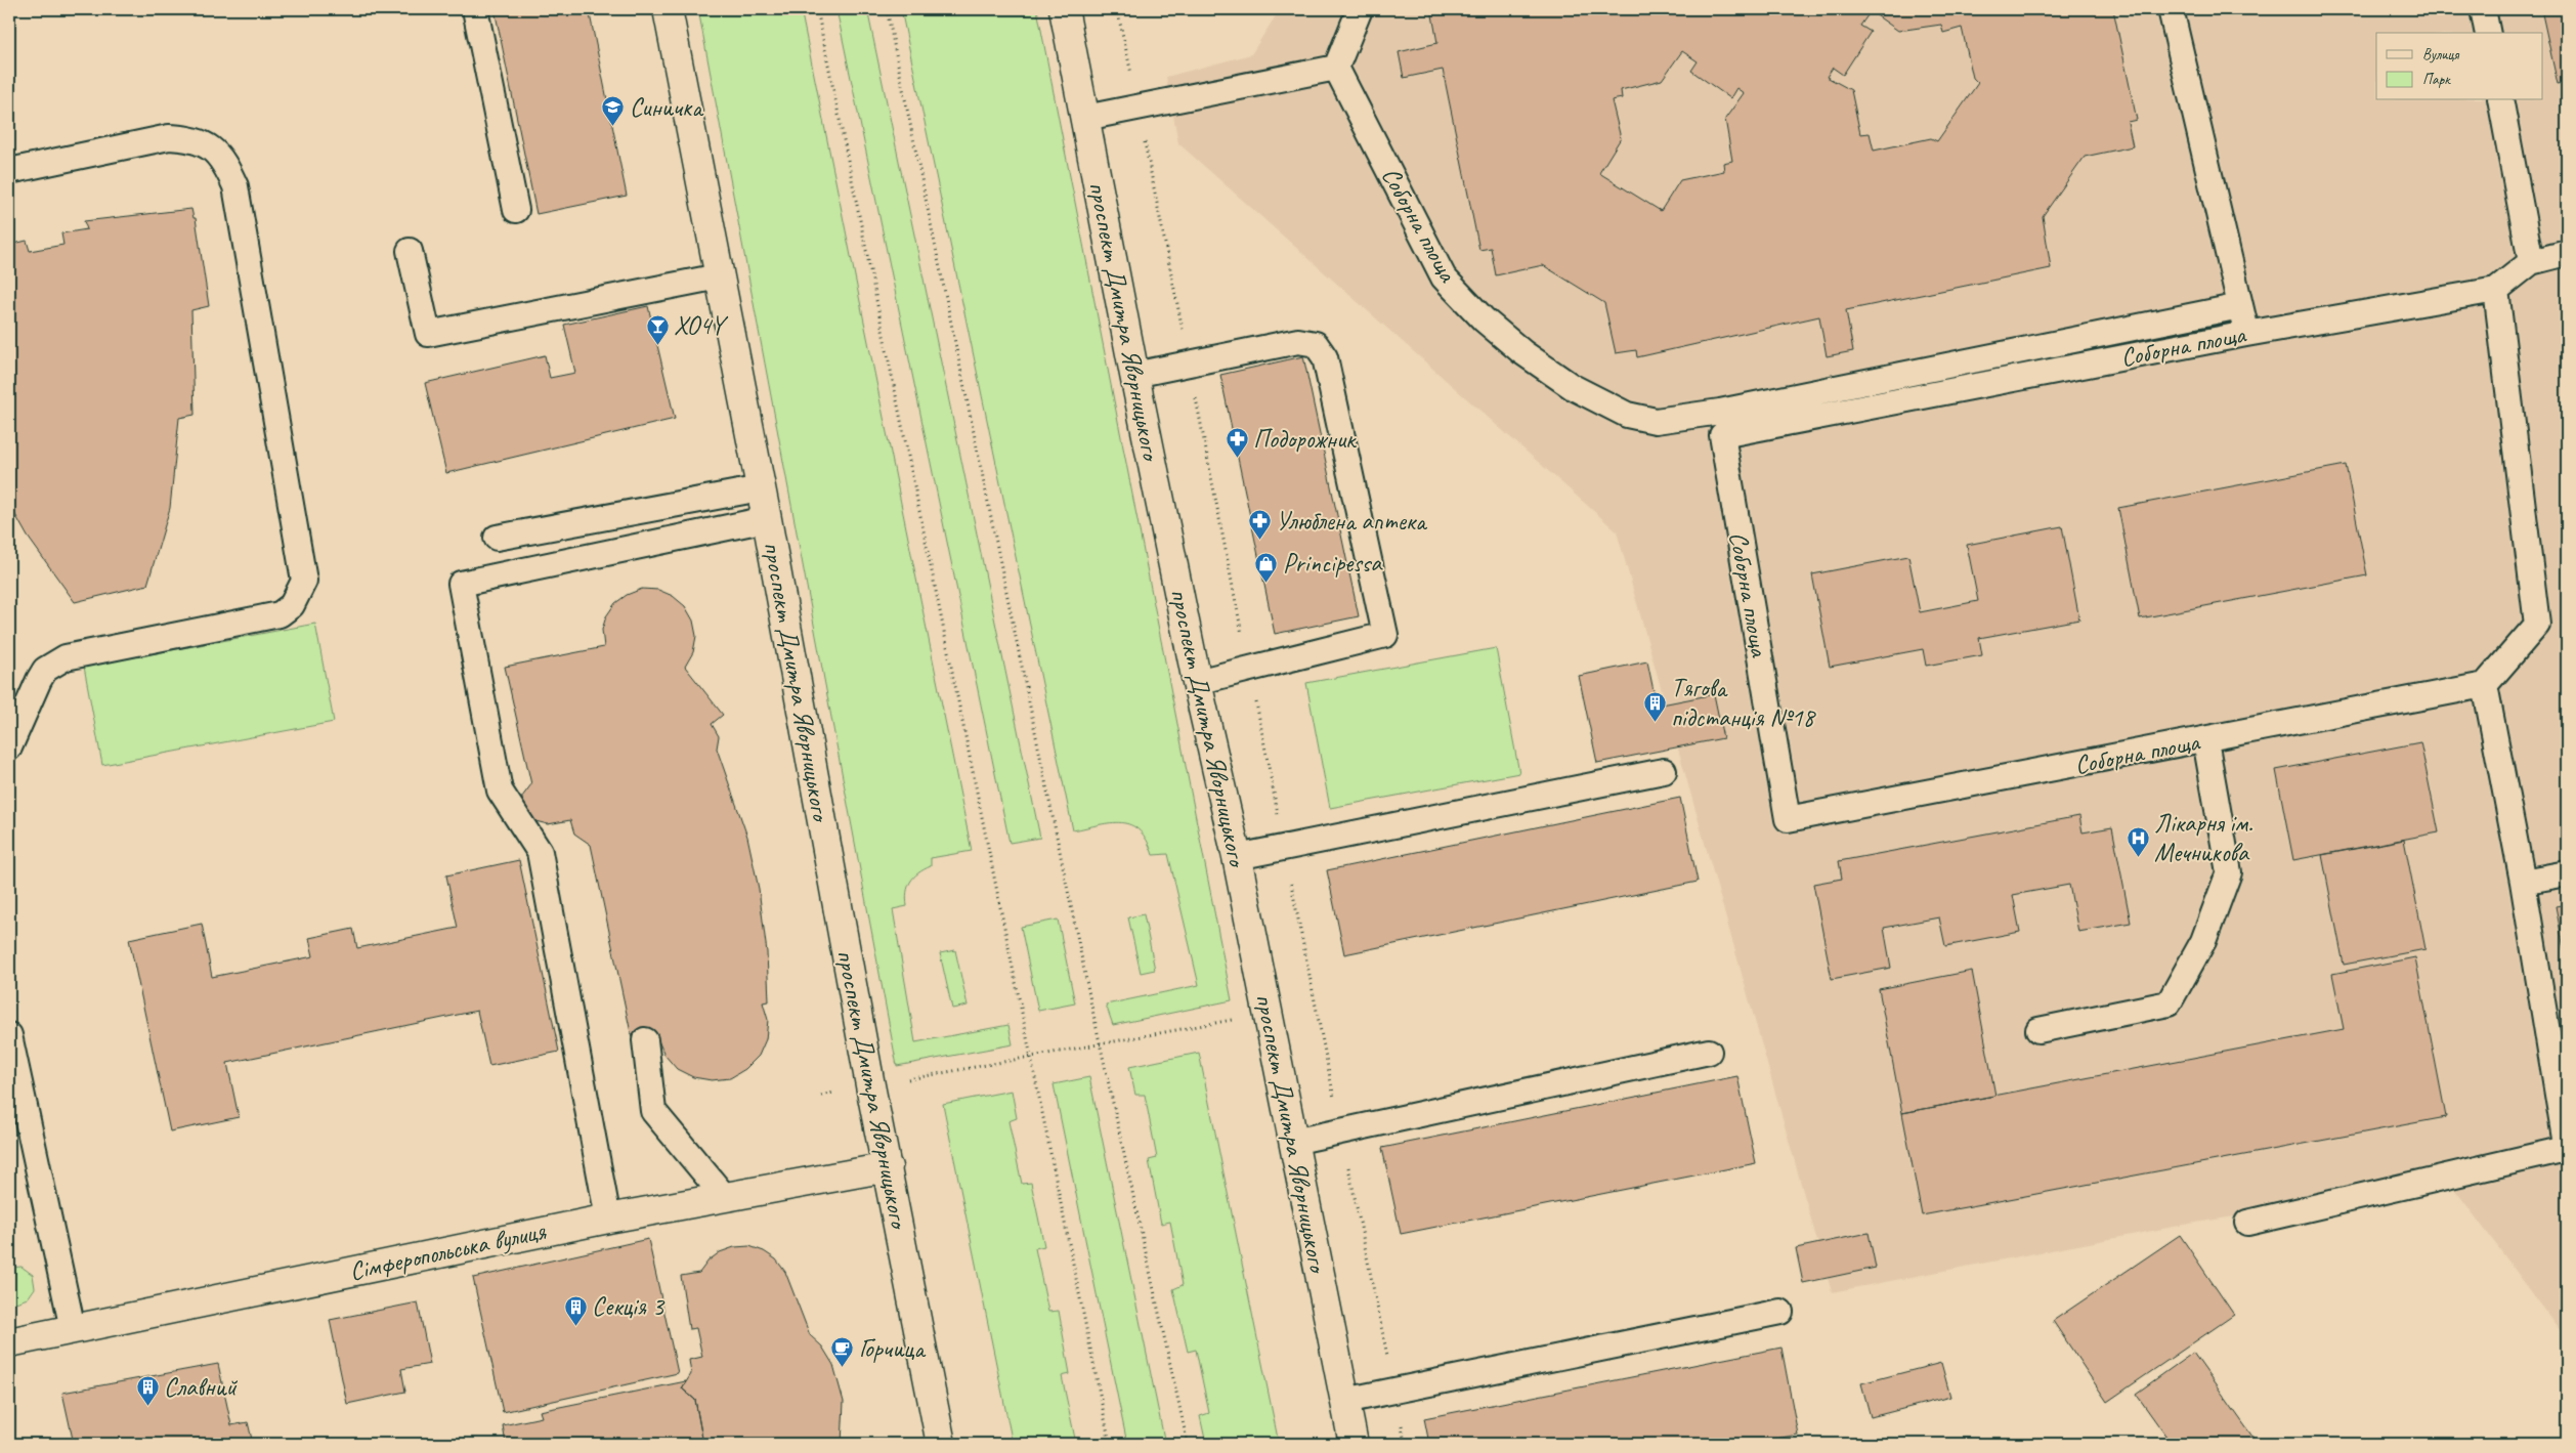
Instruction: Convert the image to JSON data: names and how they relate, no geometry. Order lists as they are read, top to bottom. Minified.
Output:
{"streets":{"main road":["проспект Дмитра Яворницького","Сімферопольська вулиця"],"lane":["Соборна площа"]},"crossings":[["проспект Дмитра Яворницького","Сімферопольська вулиця"]],"places":{"school or university":["Синичка"],"bar":["XO4Y"],"pharmacy":["Подорожник","Улюблена аптека"],"shop":["Principessa"],"building":["Тягова пiдстанцiя №18","Секція 3","Славний"],"hospital":["Лікарня ім. Мечникова"],"cafe":["Горчица"]},"legend":["Вулиця","Парк"]}
